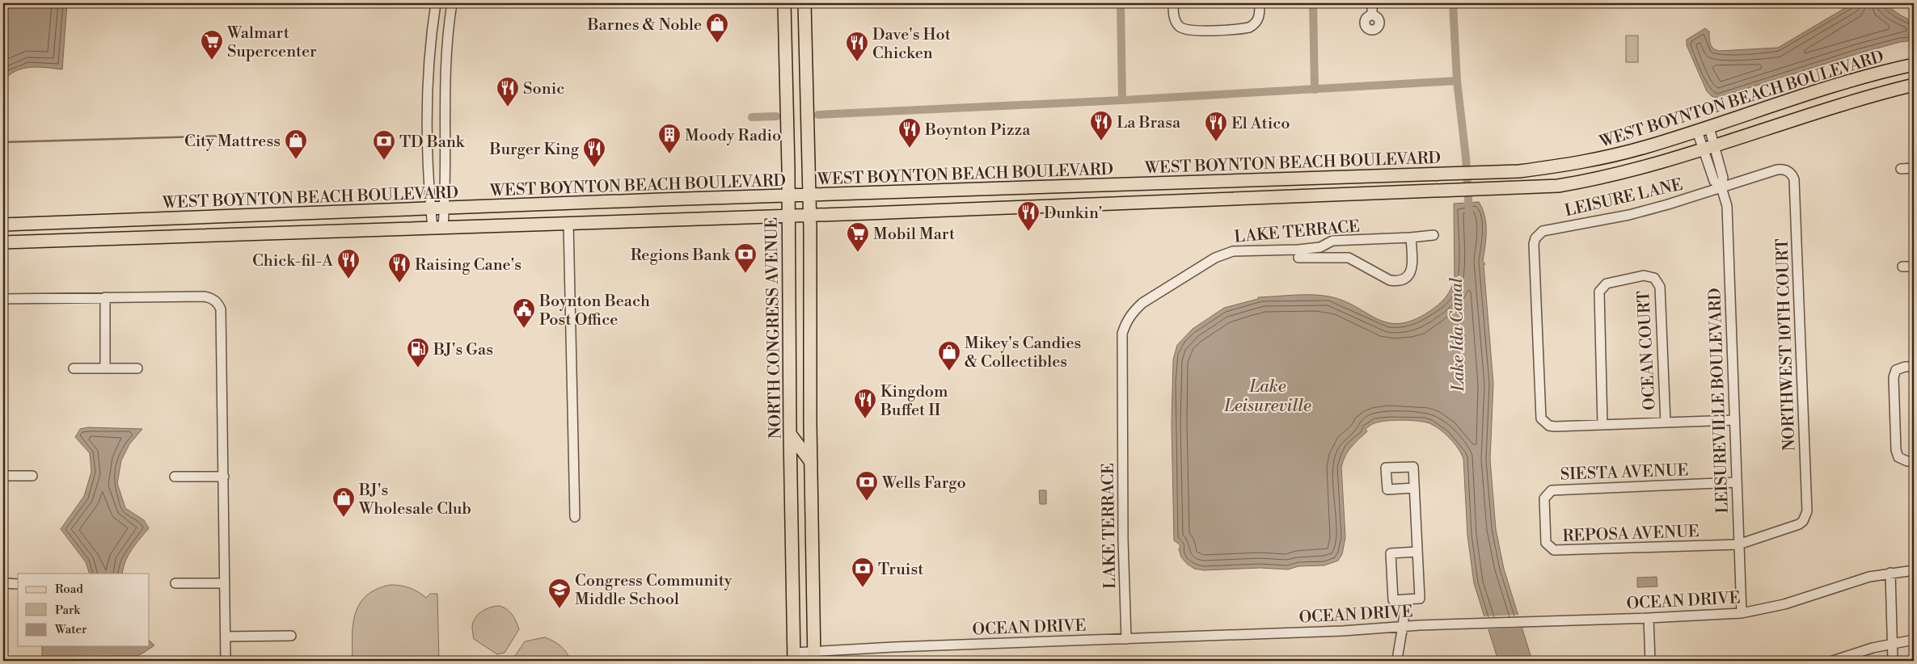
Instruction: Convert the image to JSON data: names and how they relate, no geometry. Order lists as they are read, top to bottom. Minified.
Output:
{"streets":{"main road":["WEST BOYNTON BEACH BOULEVARD","NORTH CONGRESS AVENUE"],"street":["LEISURE LANE","LAKE TERRACE","NORTHWEST 10TH COURT","OCEAN COURT","LEISUREVILLE BOULEVARD","SIESTA AVENUE","REPOSA AVENUE","OCEAN DRIVE"]},"crossings":[["WEST BOYNTON BEACH BOULEVARD","NORTH CONGRESS AVENUE"],["WEST BOYNTON BEACH BOULEVARD","LEISUREVILLE BOULEVARD"],["LEISURE LANE","NORTHWEST 10TH COURT"],["LEISURE LANE","OCEAN COURT"],["LEISURE LANE","LEISUREVILLE BOULEVARD"],["LAKE TERRACE","OCEAN DRIVE"],["NORTH CONGRESS AVENUE","OCEAN DRIVE"],["NORTHWEST 10TH COURT","LEISUREVILLE BOULEVARD"],["NORTHWEST 10TH COURT","REPOSA AVENUE"],["LEISUREVILLE BOULEVARD","SIESTA AVENUE"],["LEISUREVILLE BOULEVARD","REPOSA AVENUE"],["LEISUREVILLE BOULEVARD","OCEAN DRIVE"],["SIESTA AVENUE","REPOSA AVENUE"]],"water":["Lake Ida Canal","Lake Leisureville"],"places":{"shop":["Barnes & Noble","City Mattress","Mikey's Candies & Collectibles","BJ's Wholesale Club"],"supermarket":["Walmart Supercenter","Mobil Mart"],"restaurant":["Dave's Hot Chicken","Sonic","La Brasa","El Atico","Boynton Pizza","Burger King","Dunkin'","Chick-fil-A","Raising Cane's","Kingdom Buffet II"],"building":["Moody Radio"],"bank":["TD Bank","Regions Bank","Wells Fargo","Truist"],"public building":["Boynton Beach Post Office"],"fuel station":["BJ's Gas"],"school or university":["Congress Community Middle School"]},"legend":["Road","Park","Water"]}
